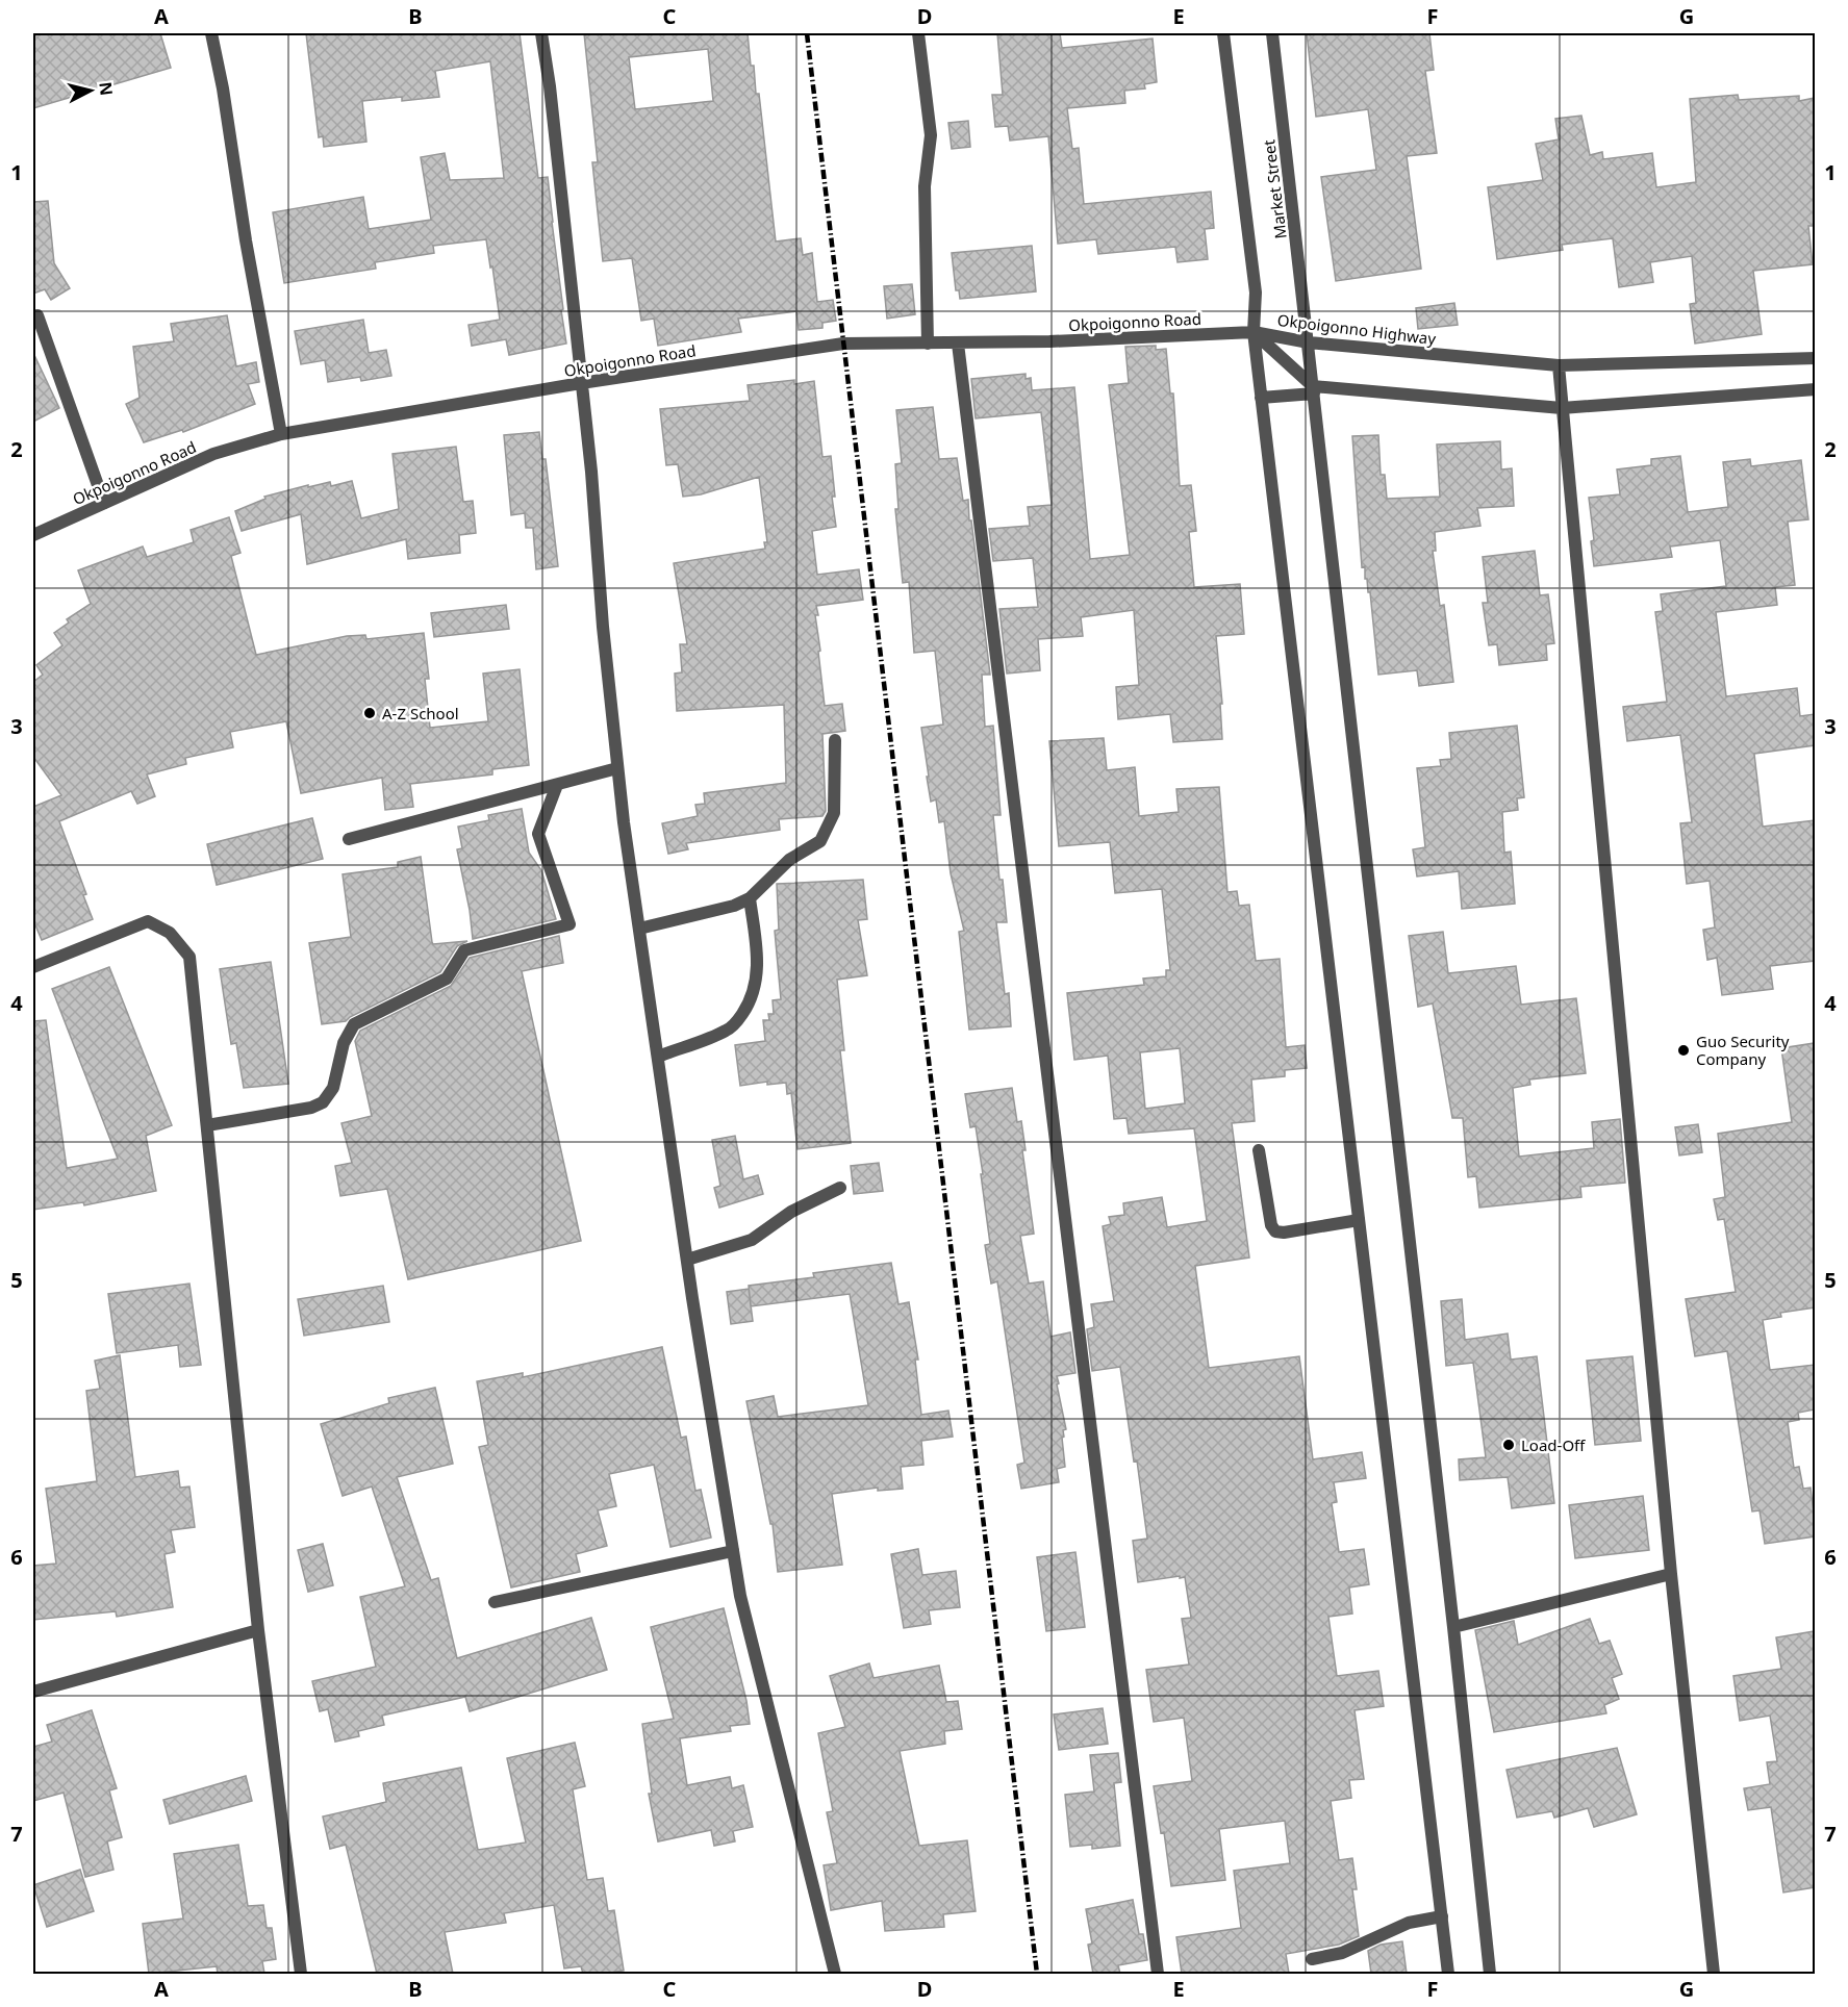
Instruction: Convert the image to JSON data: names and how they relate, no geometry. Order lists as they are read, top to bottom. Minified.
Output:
{"streets":{"street":["Market Street","Okpoigonno Road","Okpoigonno Highway"]},"crossings":[["Market Street","Okpoigonno Road"],["Market Street","Okpoigonno Highway"],["Okpoigonno Road","Okpoigonno Highway"]],"places":["A-Z School","Guo Security Company","Load-Off"],"north":"right","grid":{"columns":["A","B","C","D","E","F","G"],"rows":["1","2","3","4","5","6","7"]}}
